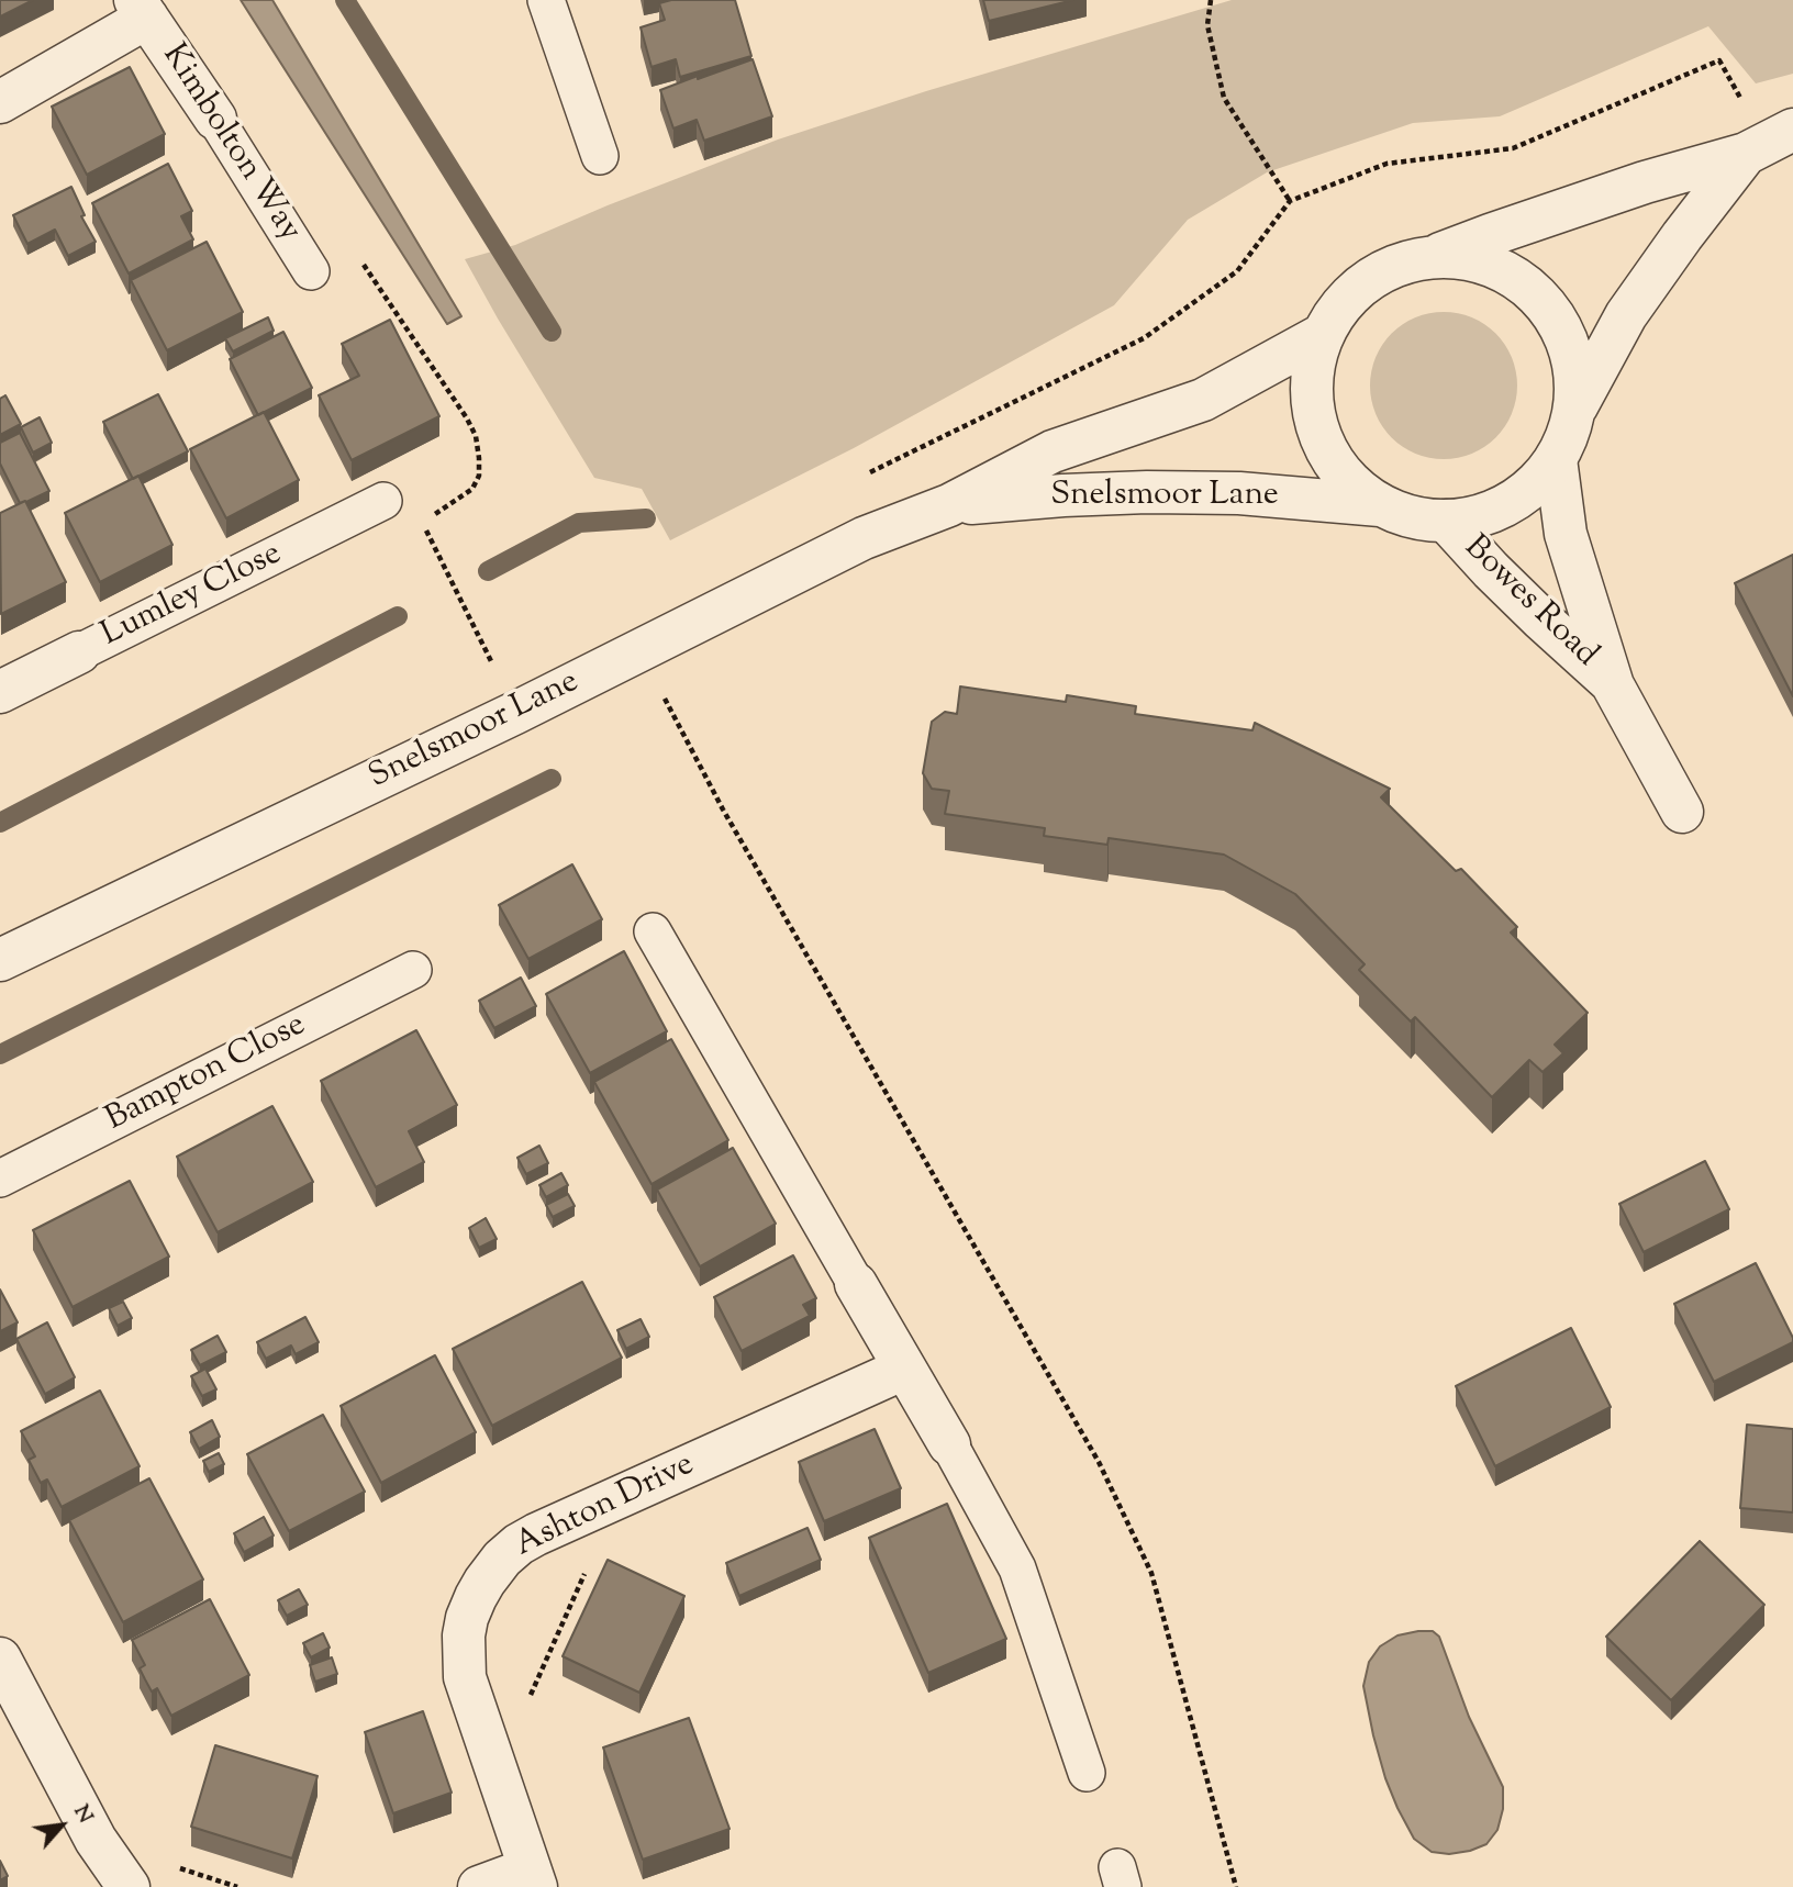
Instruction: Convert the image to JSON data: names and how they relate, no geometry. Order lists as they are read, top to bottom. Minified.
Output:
{"streets":{"street":["Kimbolton Way","Snelsmoor Lane","Lumley Close","Bowes Road","Ashton Drive"],"lane":["Bampton Close"]},"crossings":[["Snelsmoor Lane","Bowes Road"]],"north":"top right"}
